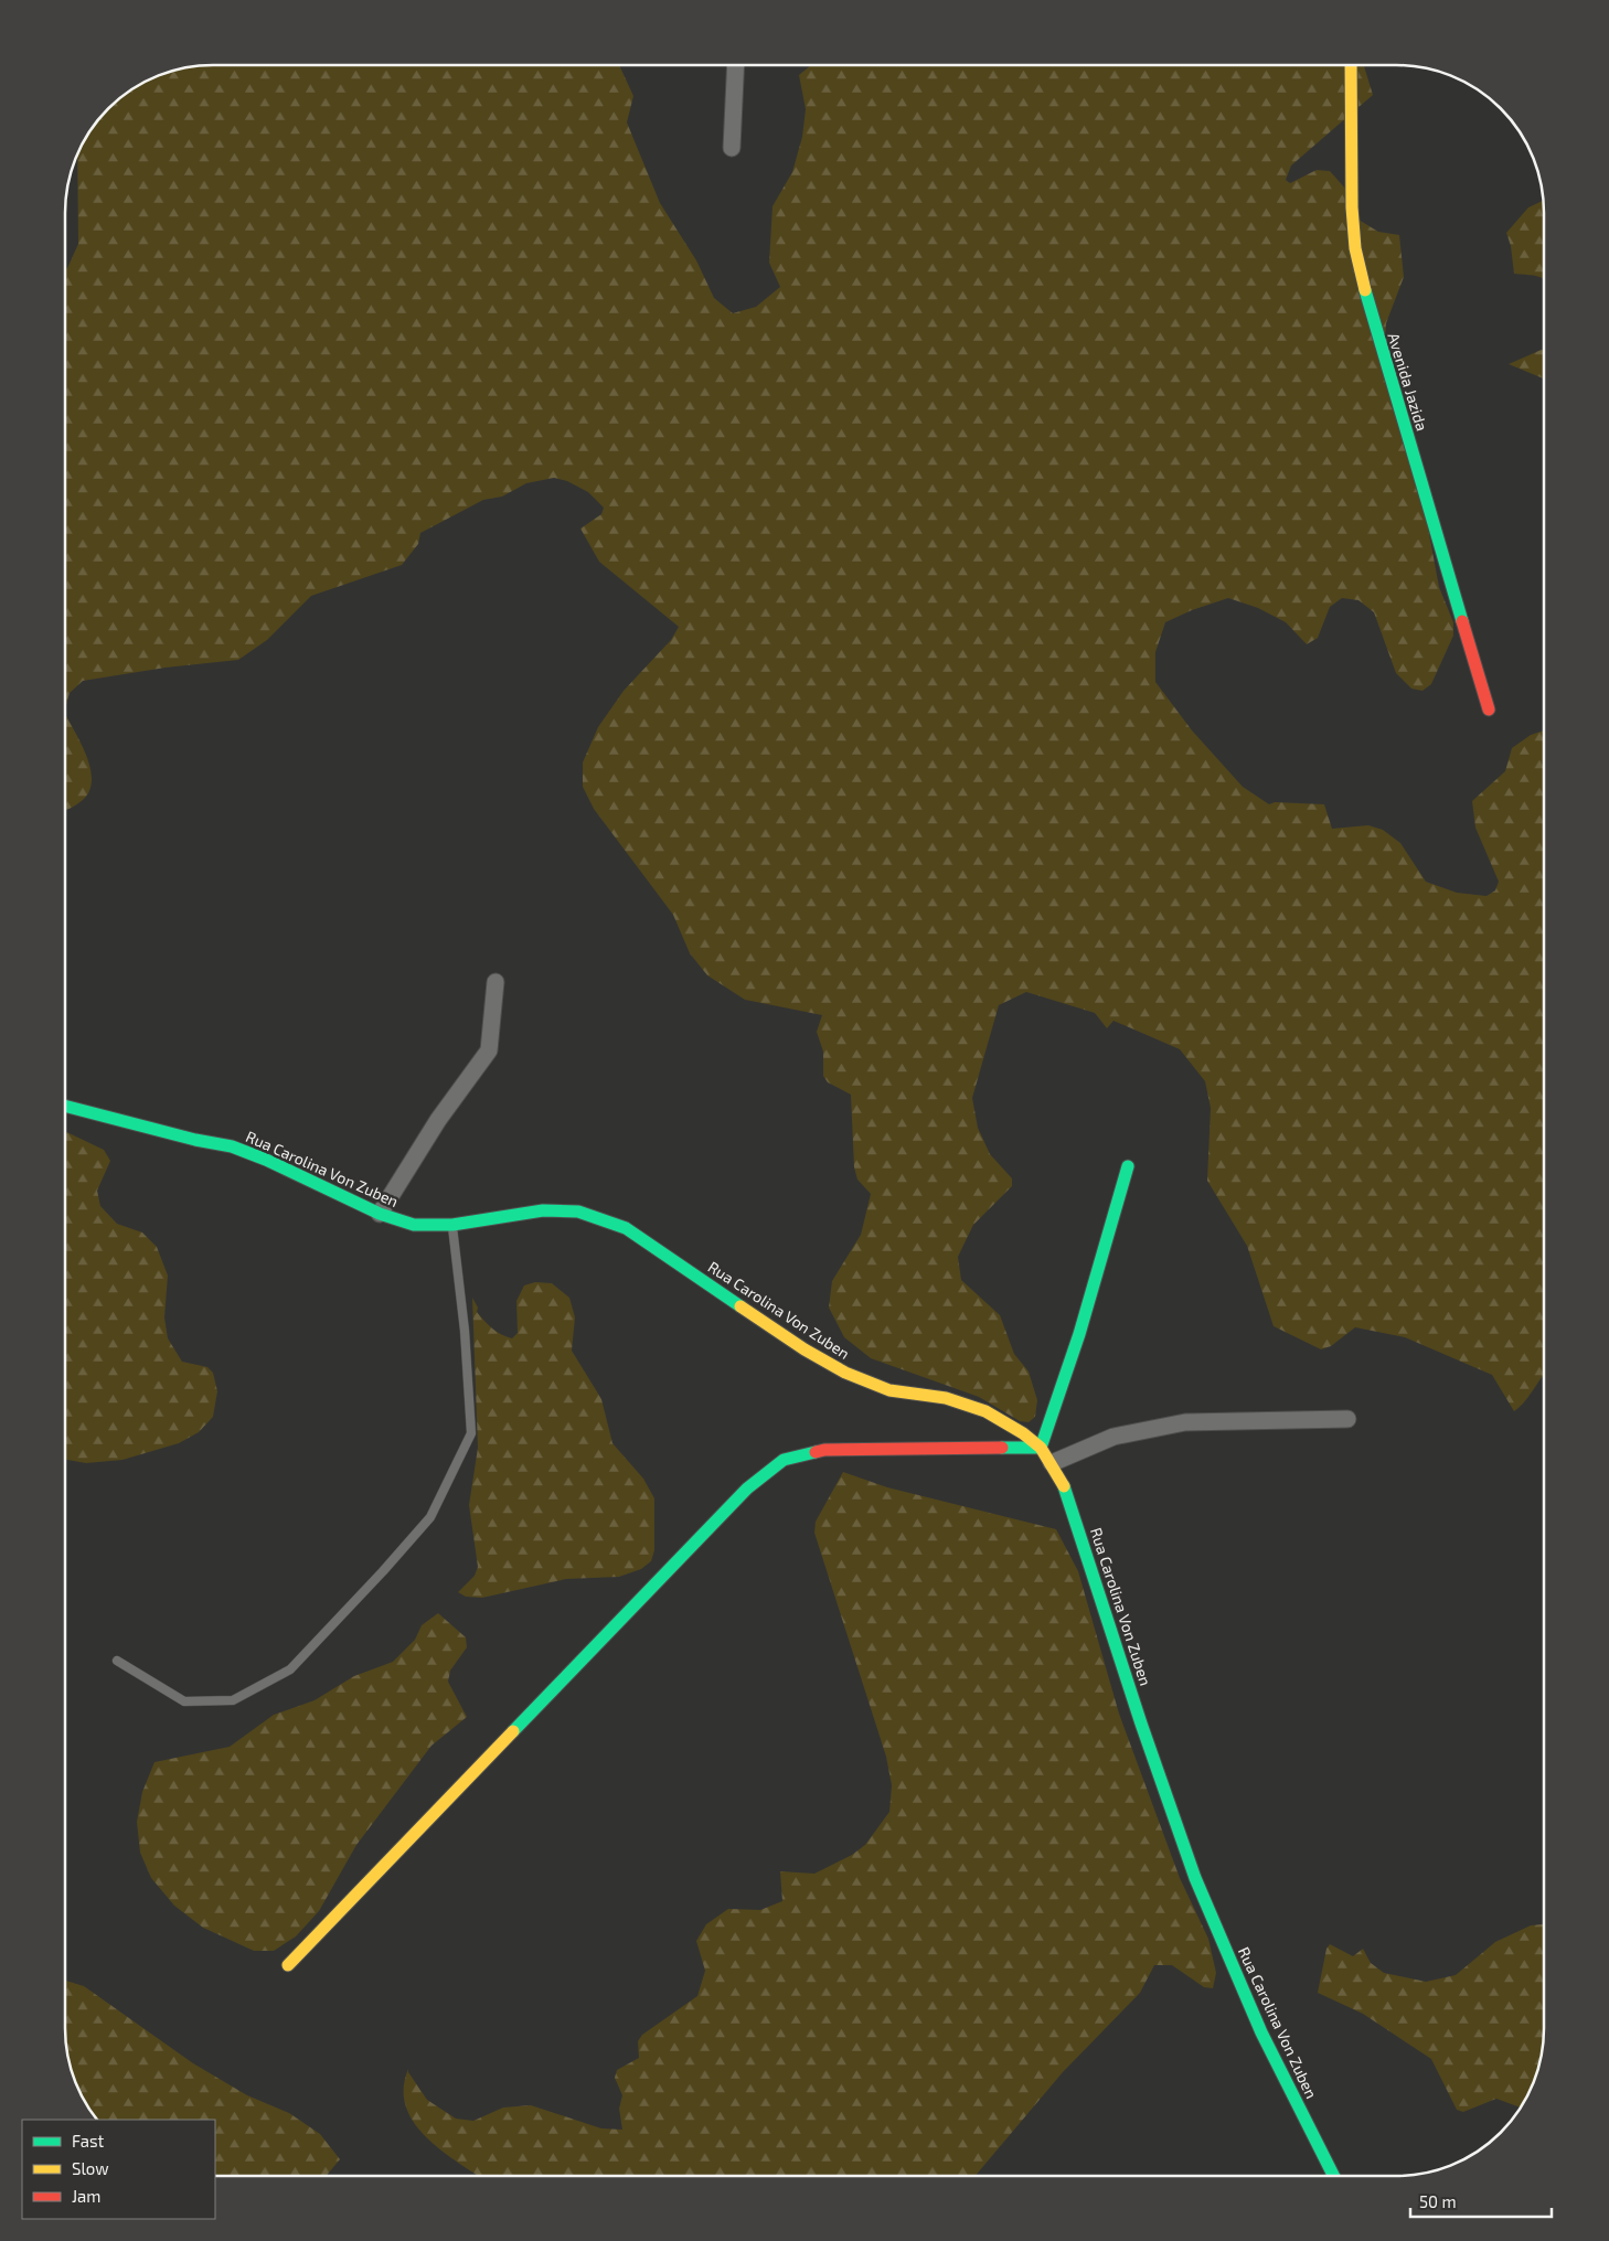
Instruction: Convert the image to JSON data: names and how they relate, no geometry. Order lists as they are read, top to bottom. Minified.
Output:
{"streets":{"street":["Avenida Jazida","Rua Carolina Von Zuben"]},"legend":["Fast","Slow","Jam"],"scale_bar":"50 m"}
